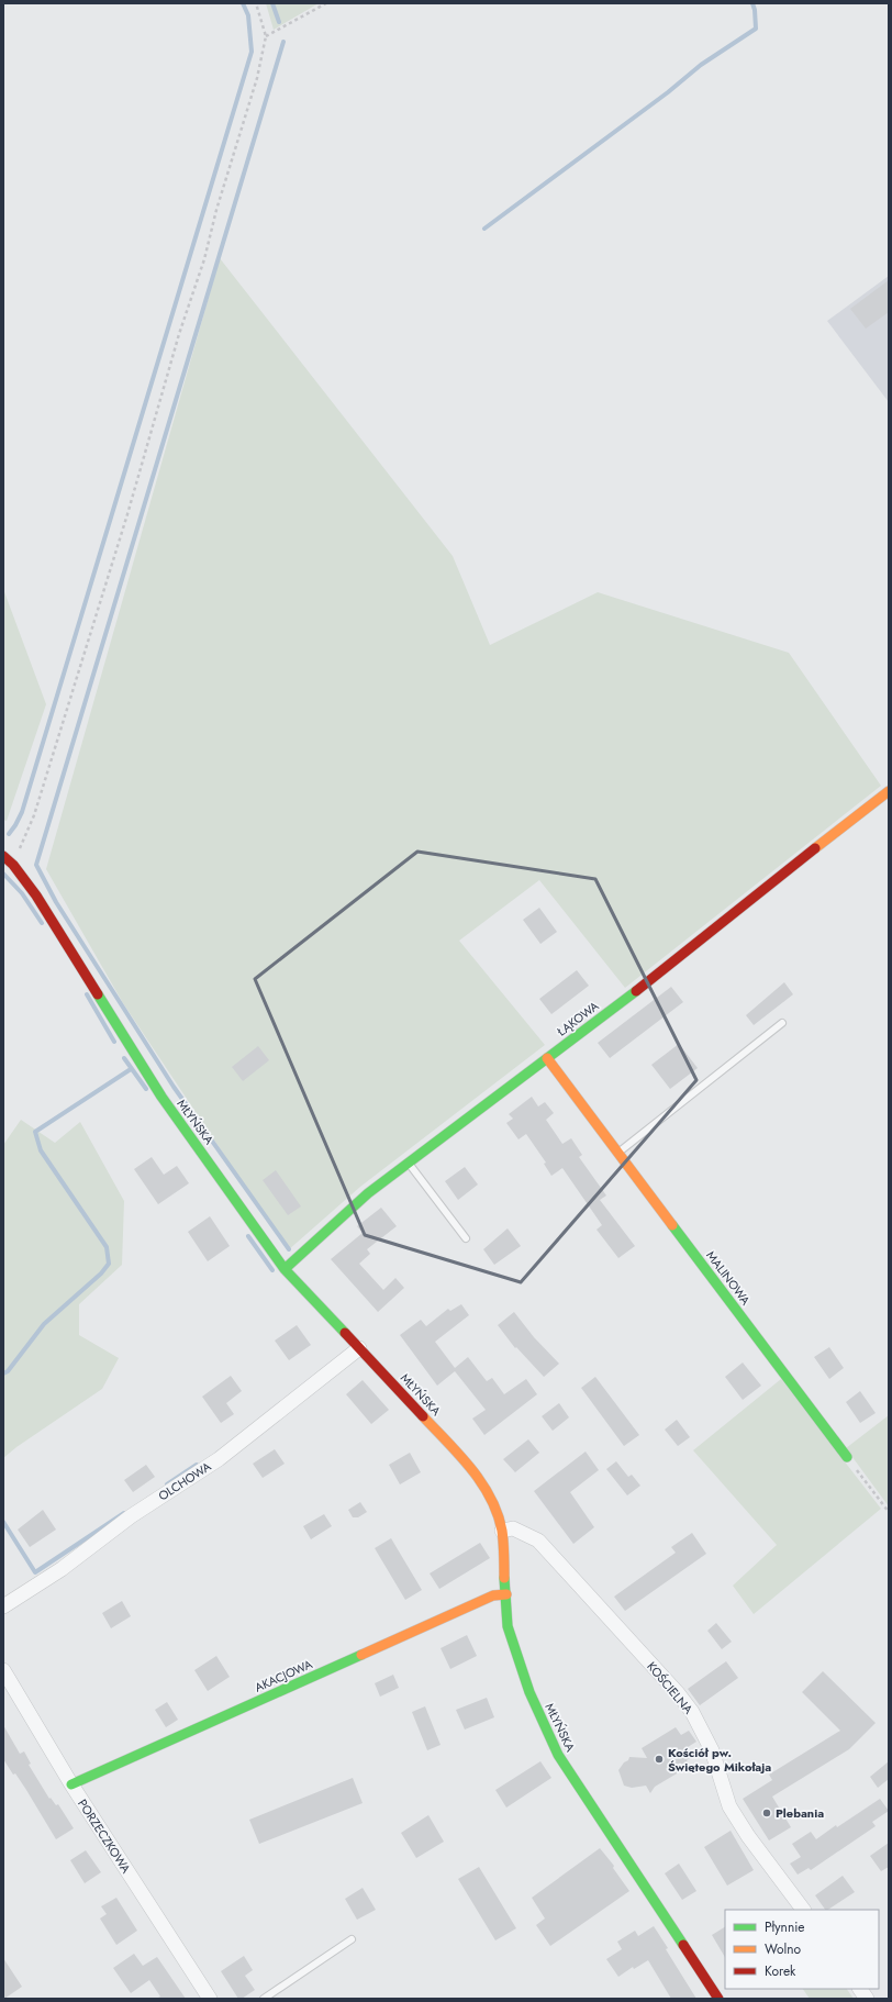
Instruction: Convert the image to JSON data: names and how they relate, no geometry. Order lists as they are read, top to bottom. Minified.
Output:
{"streets":{"street":["ŁĄKOWA","MŁYŃSKA","MALINOWA","OLCHOWA","AKACJOWA","KOŚCIELNA","PORZECZKOWA"]},"crossings":[["ŁĄKOWA","MŁYŃSKA"],["ŁĄKOWA","MALINOWA"],["MŁYŃSKA","OLCHOWA"],["MŁYŃSKA","AKACJOWA"],["MŁYŃSKA","KOŚCIELNA"],["AKACJOWA","PORZECZKOWA"]],"places":["Kościół pw. Świętego Mikołaja","Plebania"],"legend":["Płynnie","Wolno","Korek"]}
